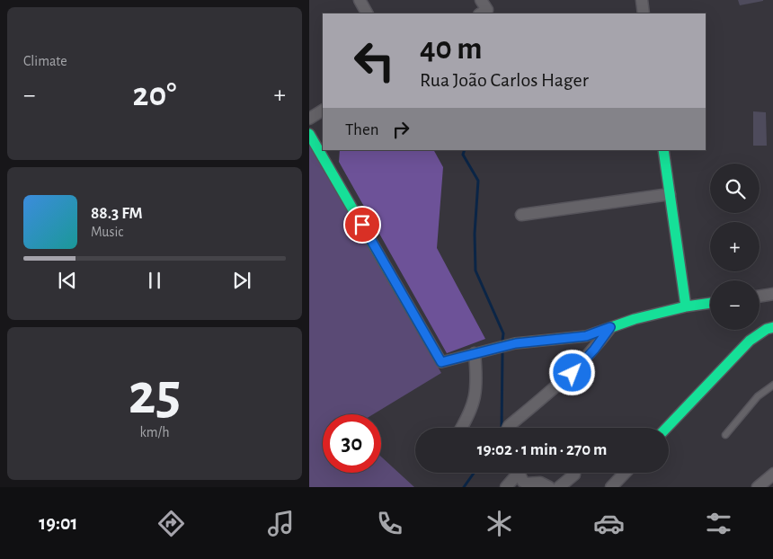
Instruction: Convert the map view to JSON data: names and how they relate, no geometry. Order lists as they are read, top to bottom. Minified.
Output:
{"page":{"tile":["Climate",["25","km/h"]],"turn":["40 m","Rua João Carlos Hager"],"heat":["−","20°","+"],"then":"Then","map_buttons":["+","−"],"song":["88.3 FM","Music"],"limit":"30","trip":"19:02 · 1 min · 270 m","tabs":"19:01"}}
